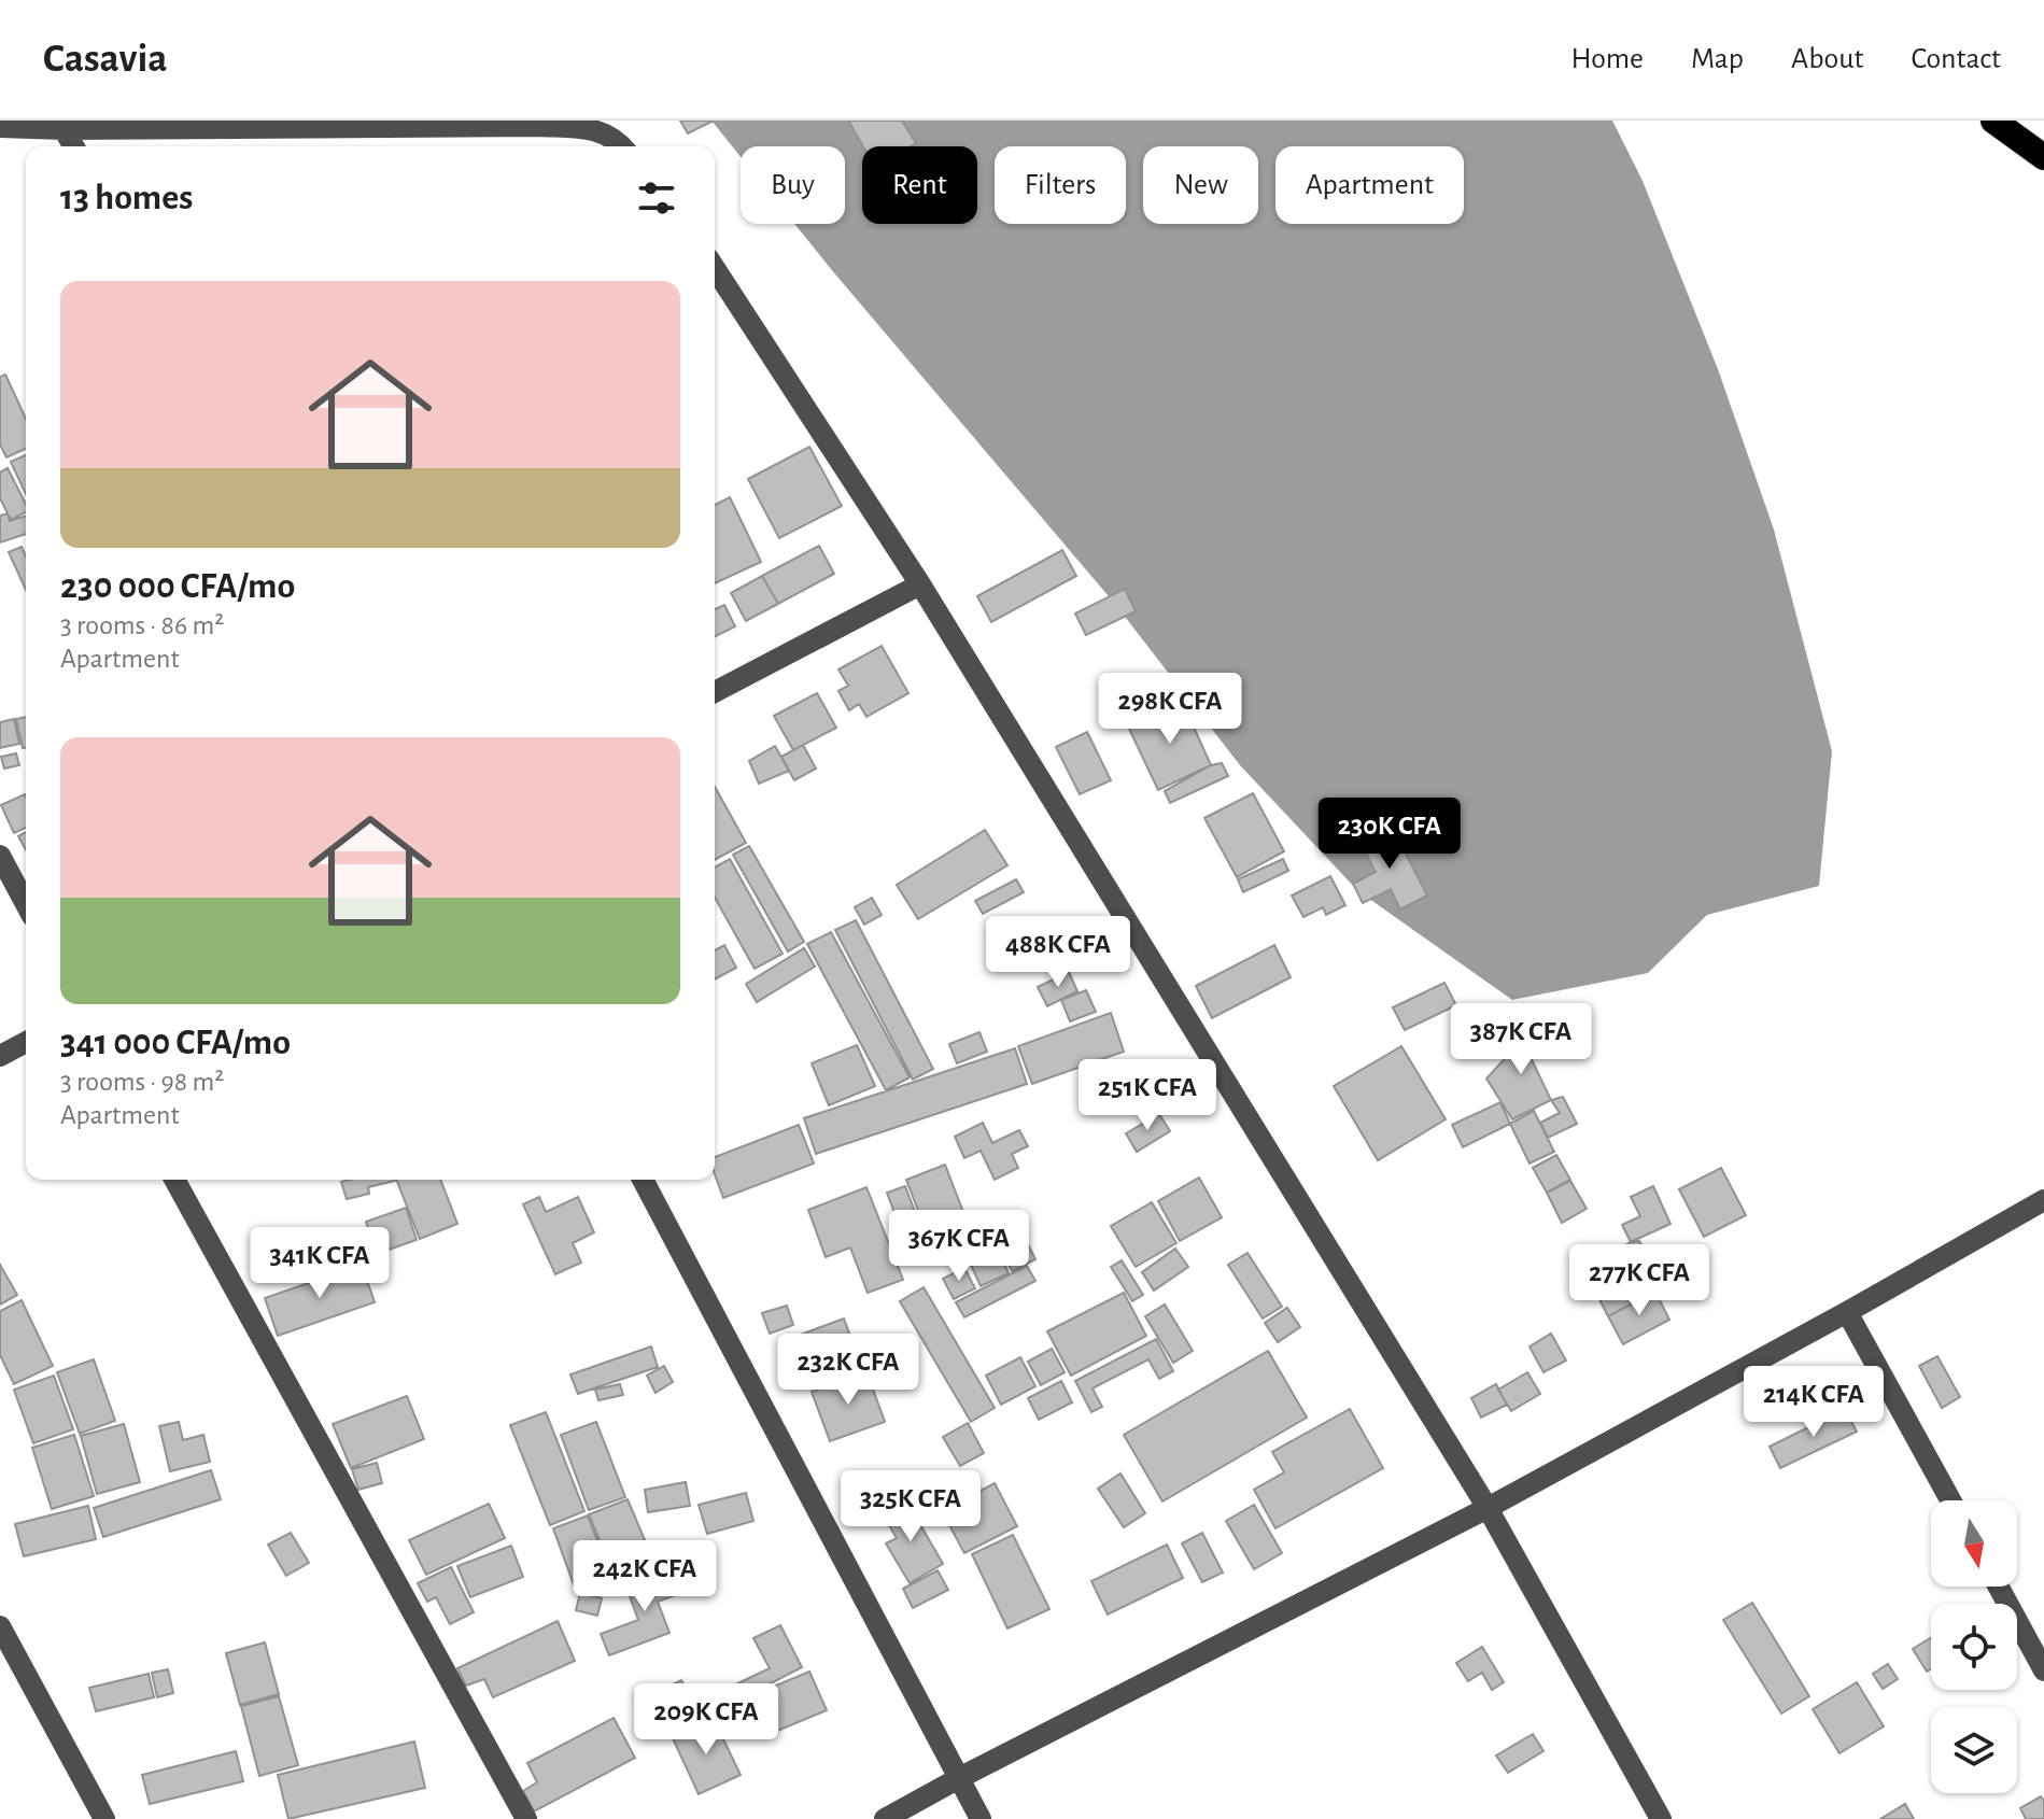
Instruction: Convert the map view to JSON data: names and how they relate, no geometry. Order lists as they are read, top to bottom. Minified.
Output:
{"north":"bottom","page":{"header":"Casavia","nav":["Home","Map","About","Contact"],"chip":["Buy","Rent","Filters","New","Apartment"],"heading":"13 homes","list":[{"name":"230 000 CFA/mo","note":"3 rooms · 86 m² · Apartment"},{"name":"341 000 CFA/mo","note":"3 rooms · 98 m² · Apartment"}],"price":["298K CFA","230K CFA","488K CFA","387K CFA","251K CFA","367K CFA","341K CFA","277K CFA","232K CFA","214K CFA","325K CFA","242K CFA","209K CFA"]}}
